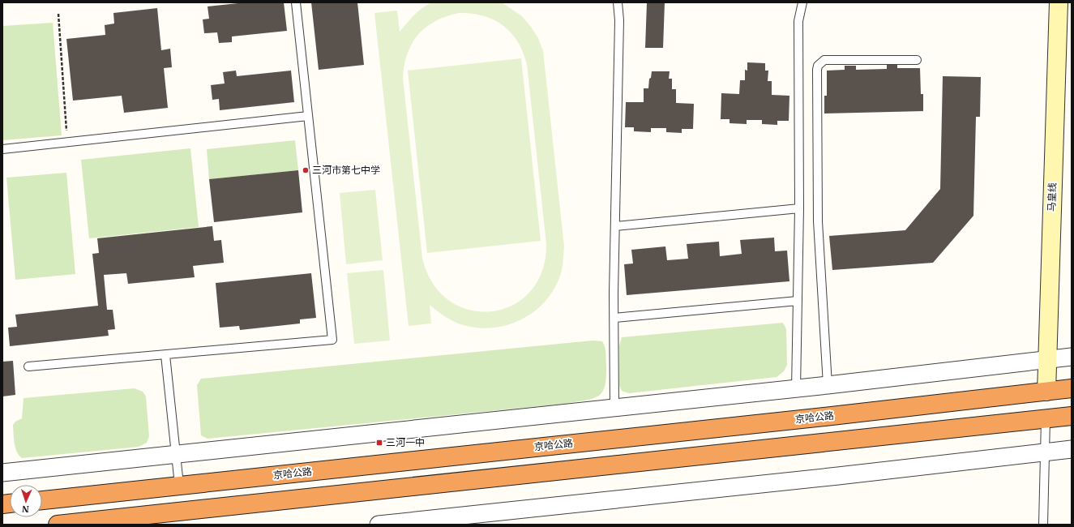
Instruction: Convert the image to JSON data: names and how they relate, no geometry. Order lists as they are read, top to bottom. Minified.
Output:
{"streets":{"highway":["京哈公路"],"main road":["马皇线"]},"crossings":[["马皇线","京哈公路"]],"places":{"other":["三河市第七中学"],"transit":["三河一中"]},"north":"bottom"}
